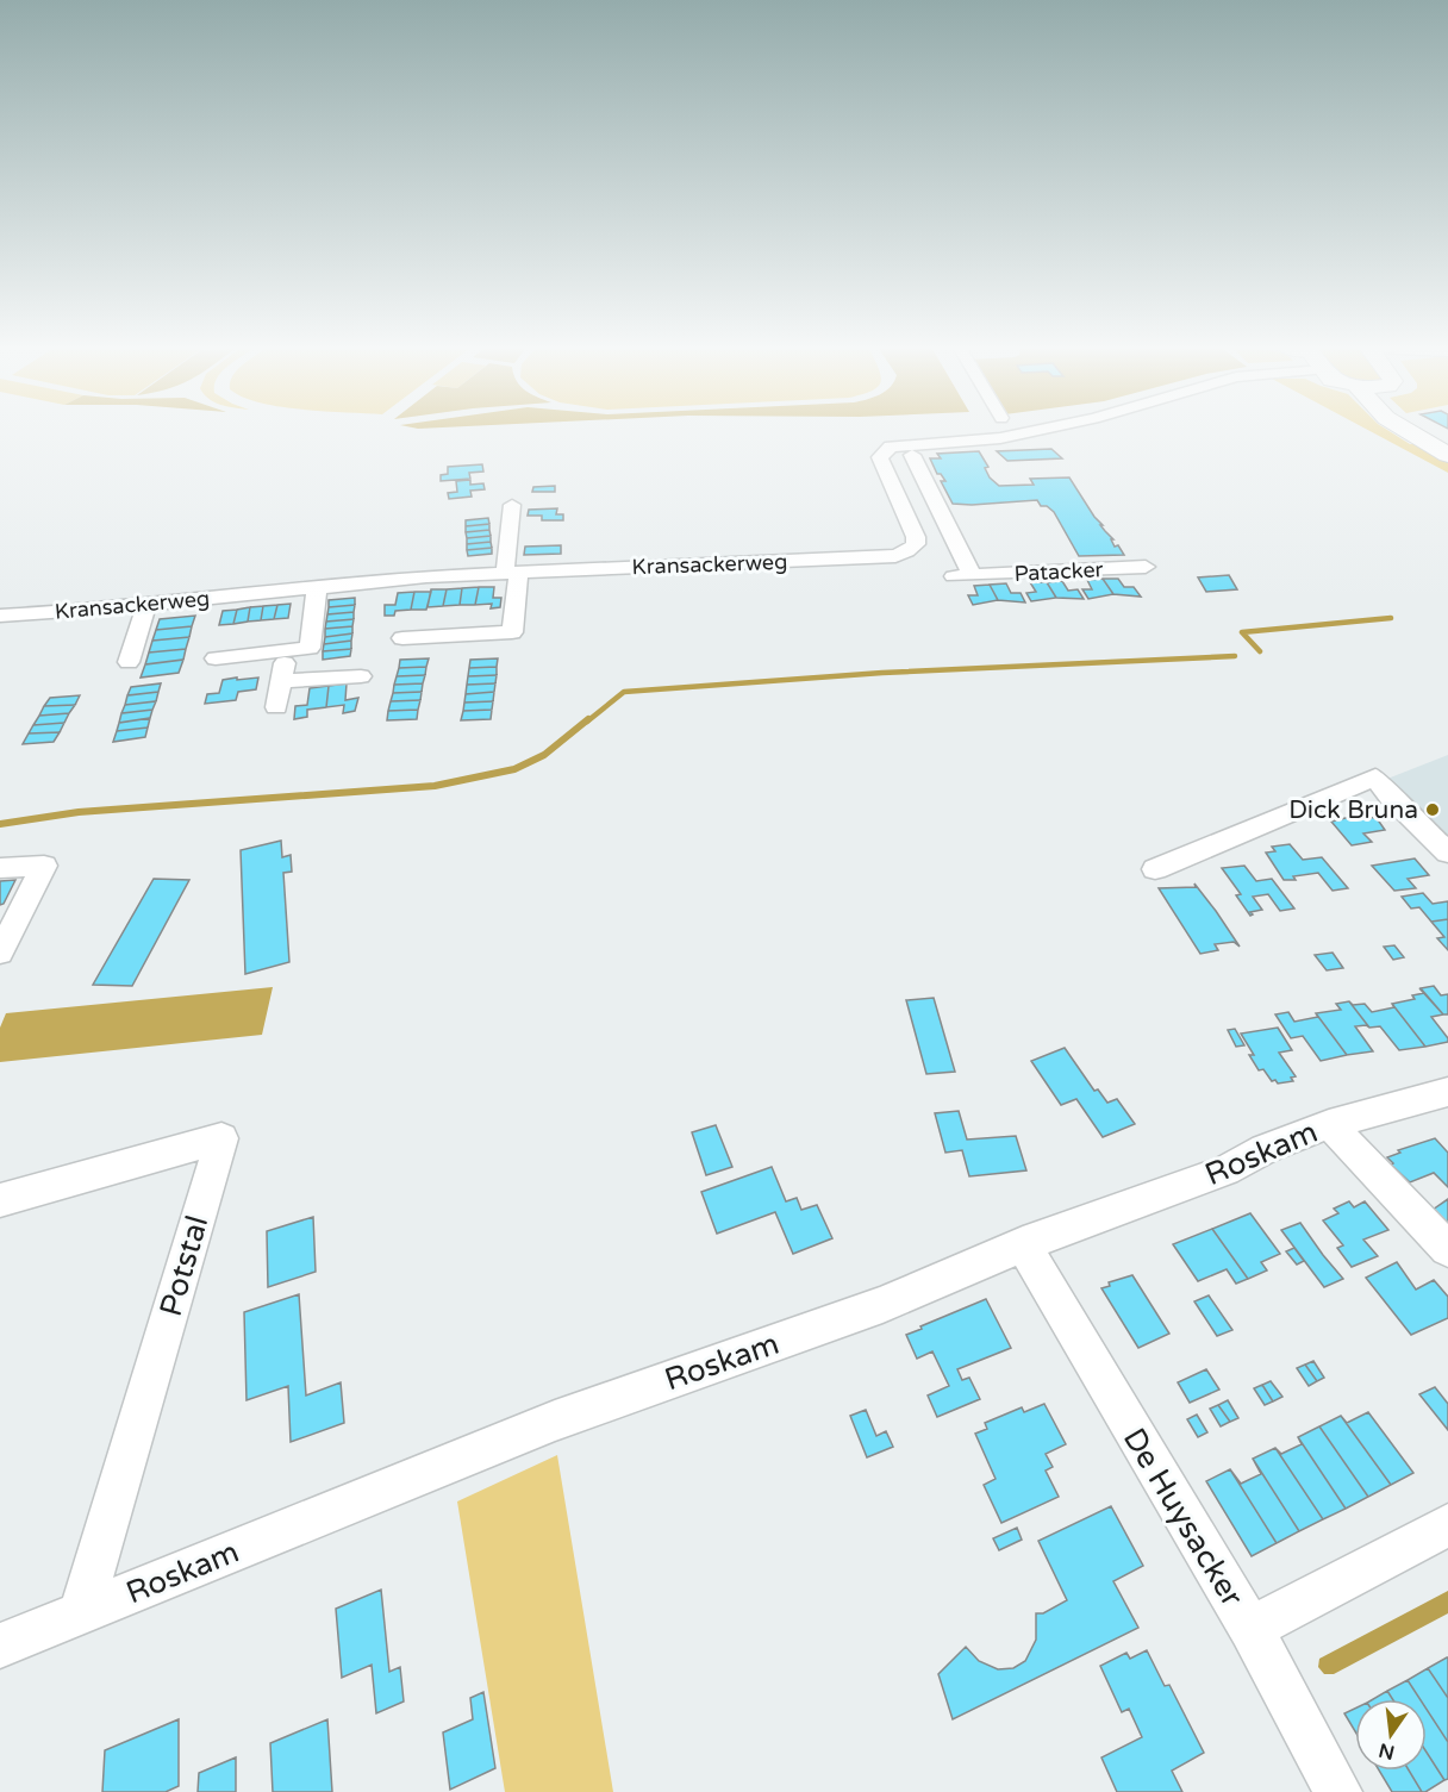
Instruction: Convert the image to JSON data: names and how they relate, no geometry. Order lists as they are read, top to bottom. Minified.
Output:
{"streets":{"street":["Kransackerweg","Patacker","Roskam","Potstal","De Huysacker"]},"crossings":[["Roskam","Potstal"],["Roskam","De Huysacker"]],"places":["Dick Bruna"],"north":"bottom"}
